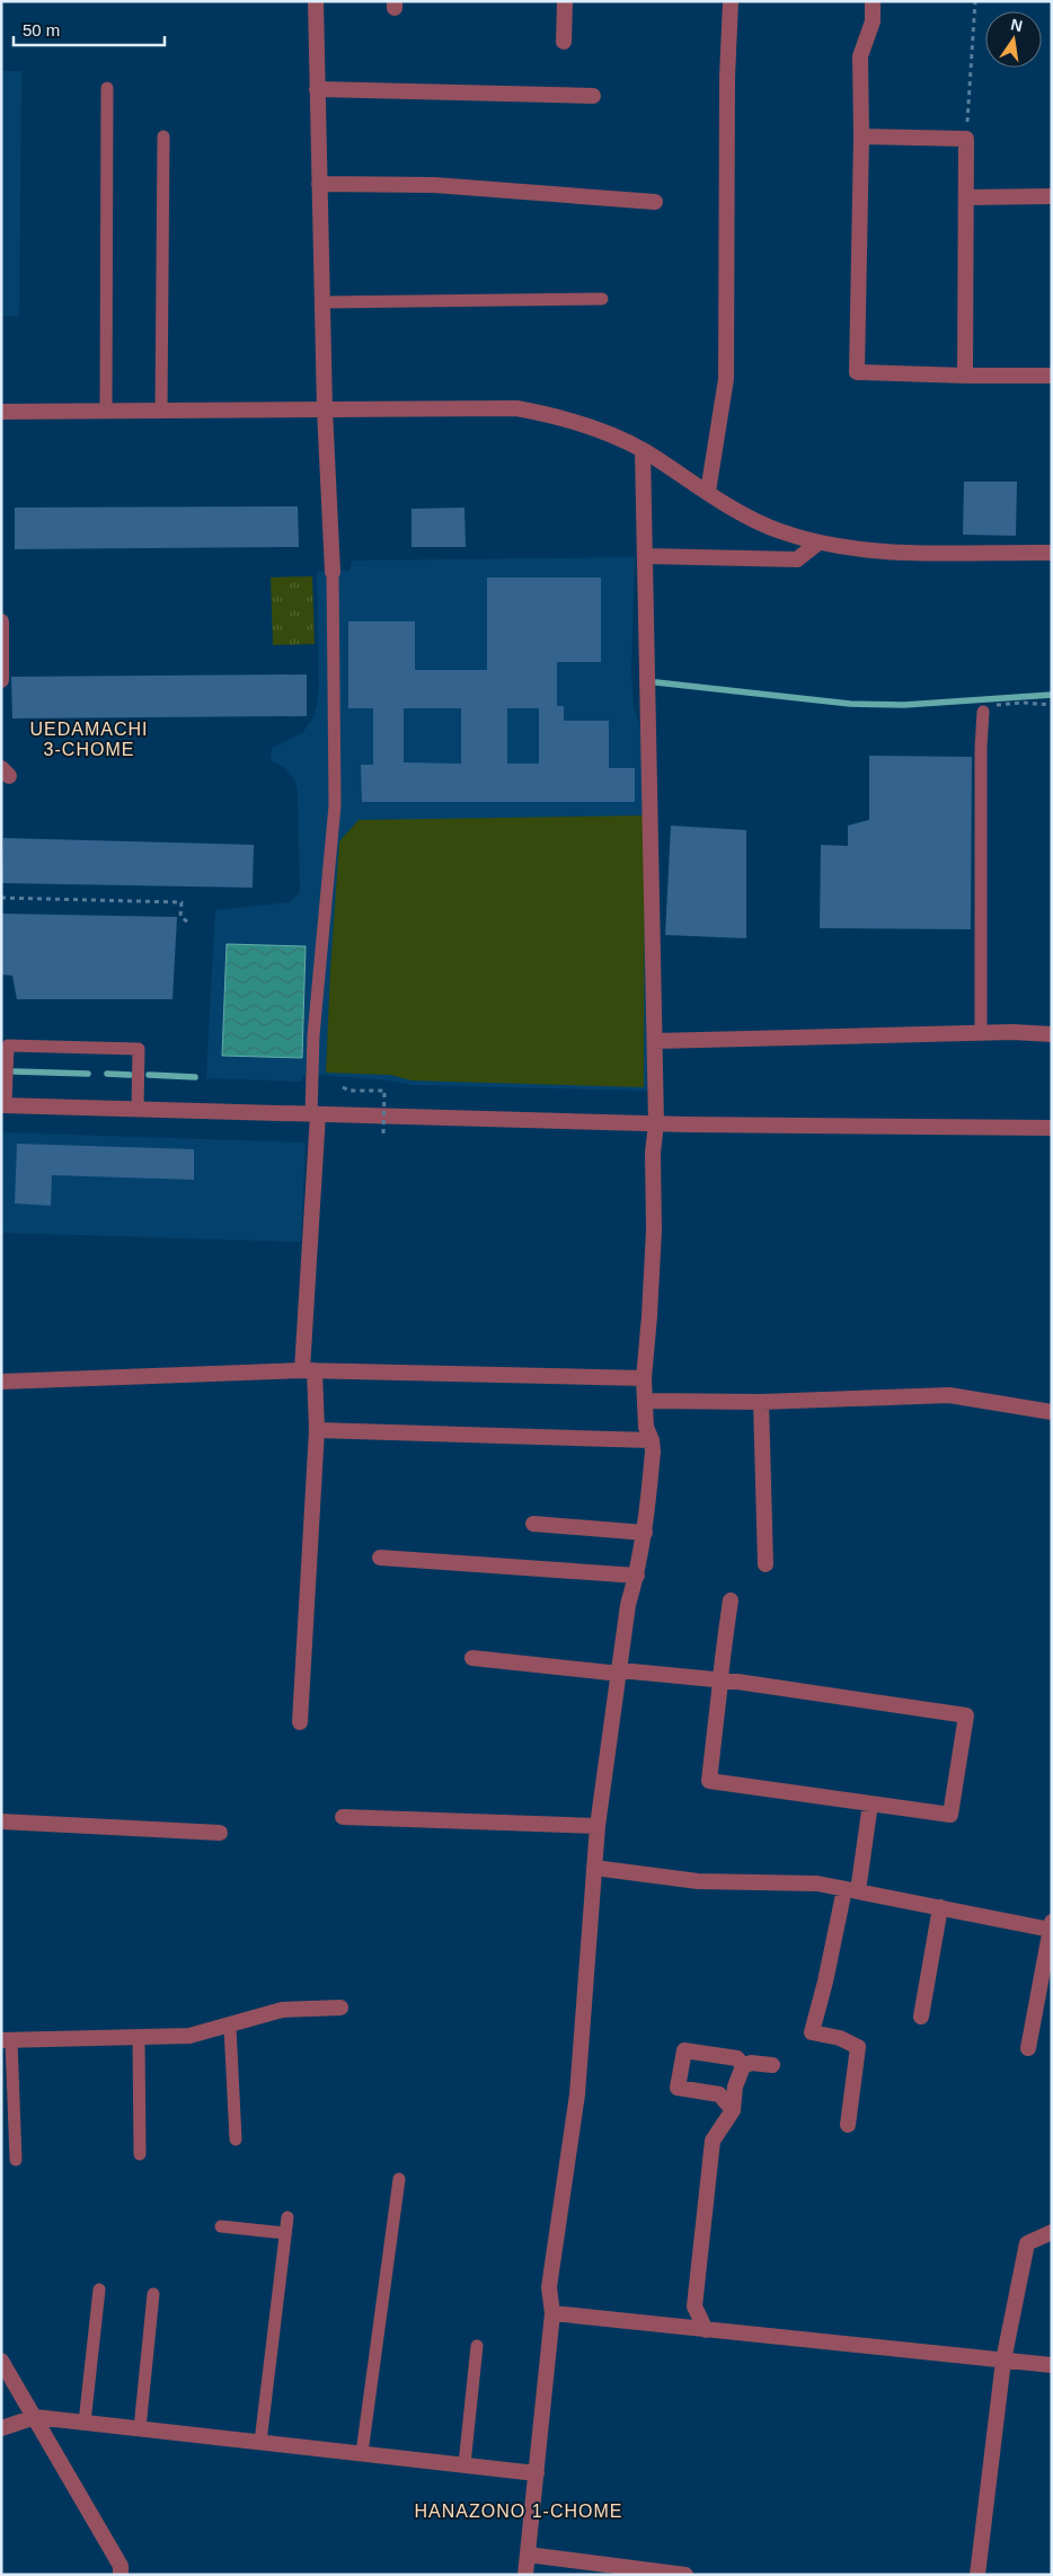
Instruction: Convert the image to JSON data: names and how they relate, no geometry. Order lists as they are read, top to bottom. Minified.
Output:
{"districts":["UEDAMACHI 3-CHOME","HANAZONO 1-CHOME"],"scale_bar":"50 m","north":"top"}
